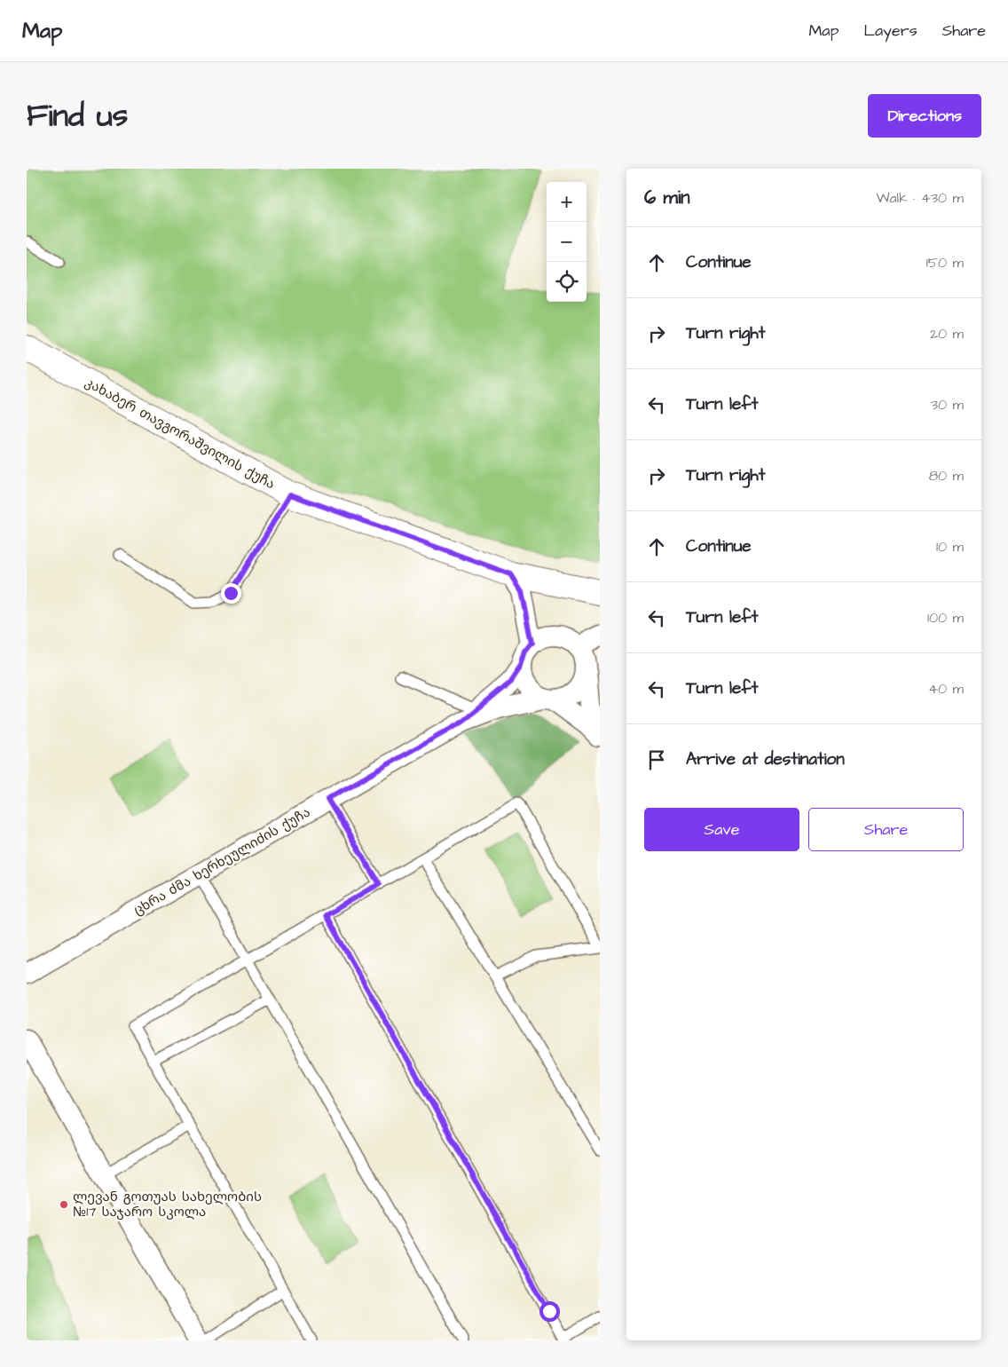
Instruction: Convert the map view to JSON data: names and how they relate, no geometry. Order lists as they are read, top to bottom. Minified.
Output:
{"streets":{"street":["კახაბერ თავგორაშვილის ქუჩა","ცხრა ძმა ხერხეულიძის ქუჩა"]},"places":["ლევან გოთუას სახელობის №17 საჯარო სკოლა"],"page":{"header":"Map","nav":["Map","Layers","Share"],"title":"Find us","buttons":["Directions",["Save","Share"]],"heading":["6 min","Walk · 430 m"],"map_buttons":["+","−"],"list":[["Continue","150 m"],["Turn right","20 m"],["Turn left","30 m"],["Turn right","80 m"],["Continue","10 m"],["Turn left","100 m"],["Turn left","40 m"],"Arrive at destination"]}}
